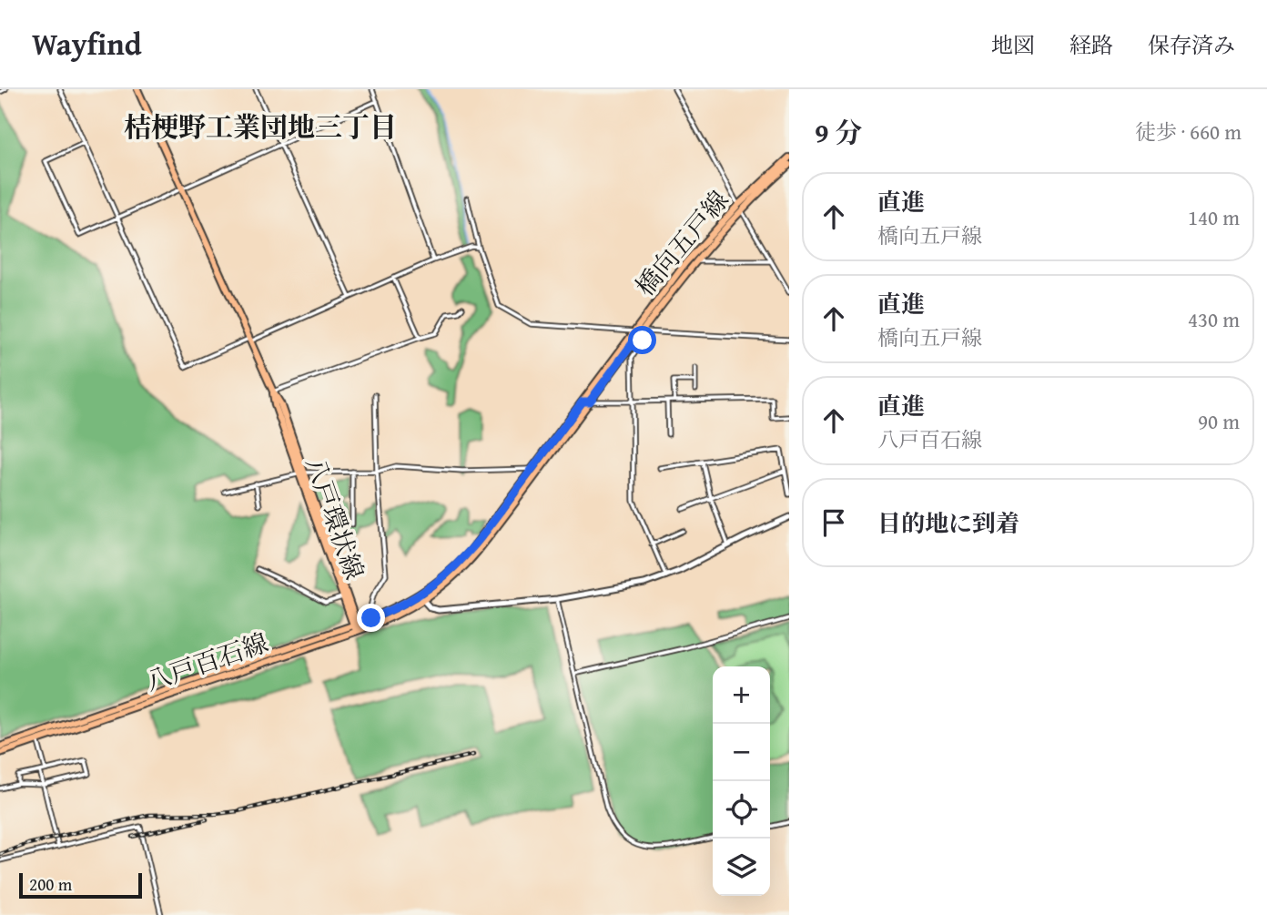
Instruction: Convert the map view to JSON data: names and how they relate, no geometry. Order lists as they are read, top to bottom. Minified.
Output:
{"streets":{"main road":["橋向五戸線","八戸環状線","八戸百石線"]},"crossings":[["橋向五戸線","八戸百石線"],["八戸環状線","八戸百石線"]],"districts":["桔梗野工業団地三丁目"],"scale_bar":"200 m","page":{"header":"Wayfind","nav":["地図","経路","保存済み"],"heading":["9 分","徒歩 · 660 m"],"list":[["直進","橋向五戸線","140 m"],["直進","橋向五戸線","430 m"],["直進","八戸百石線","90 m"],"目的地に到着"],"map_buttons":["+","−"],"scale":"200 m"}}
